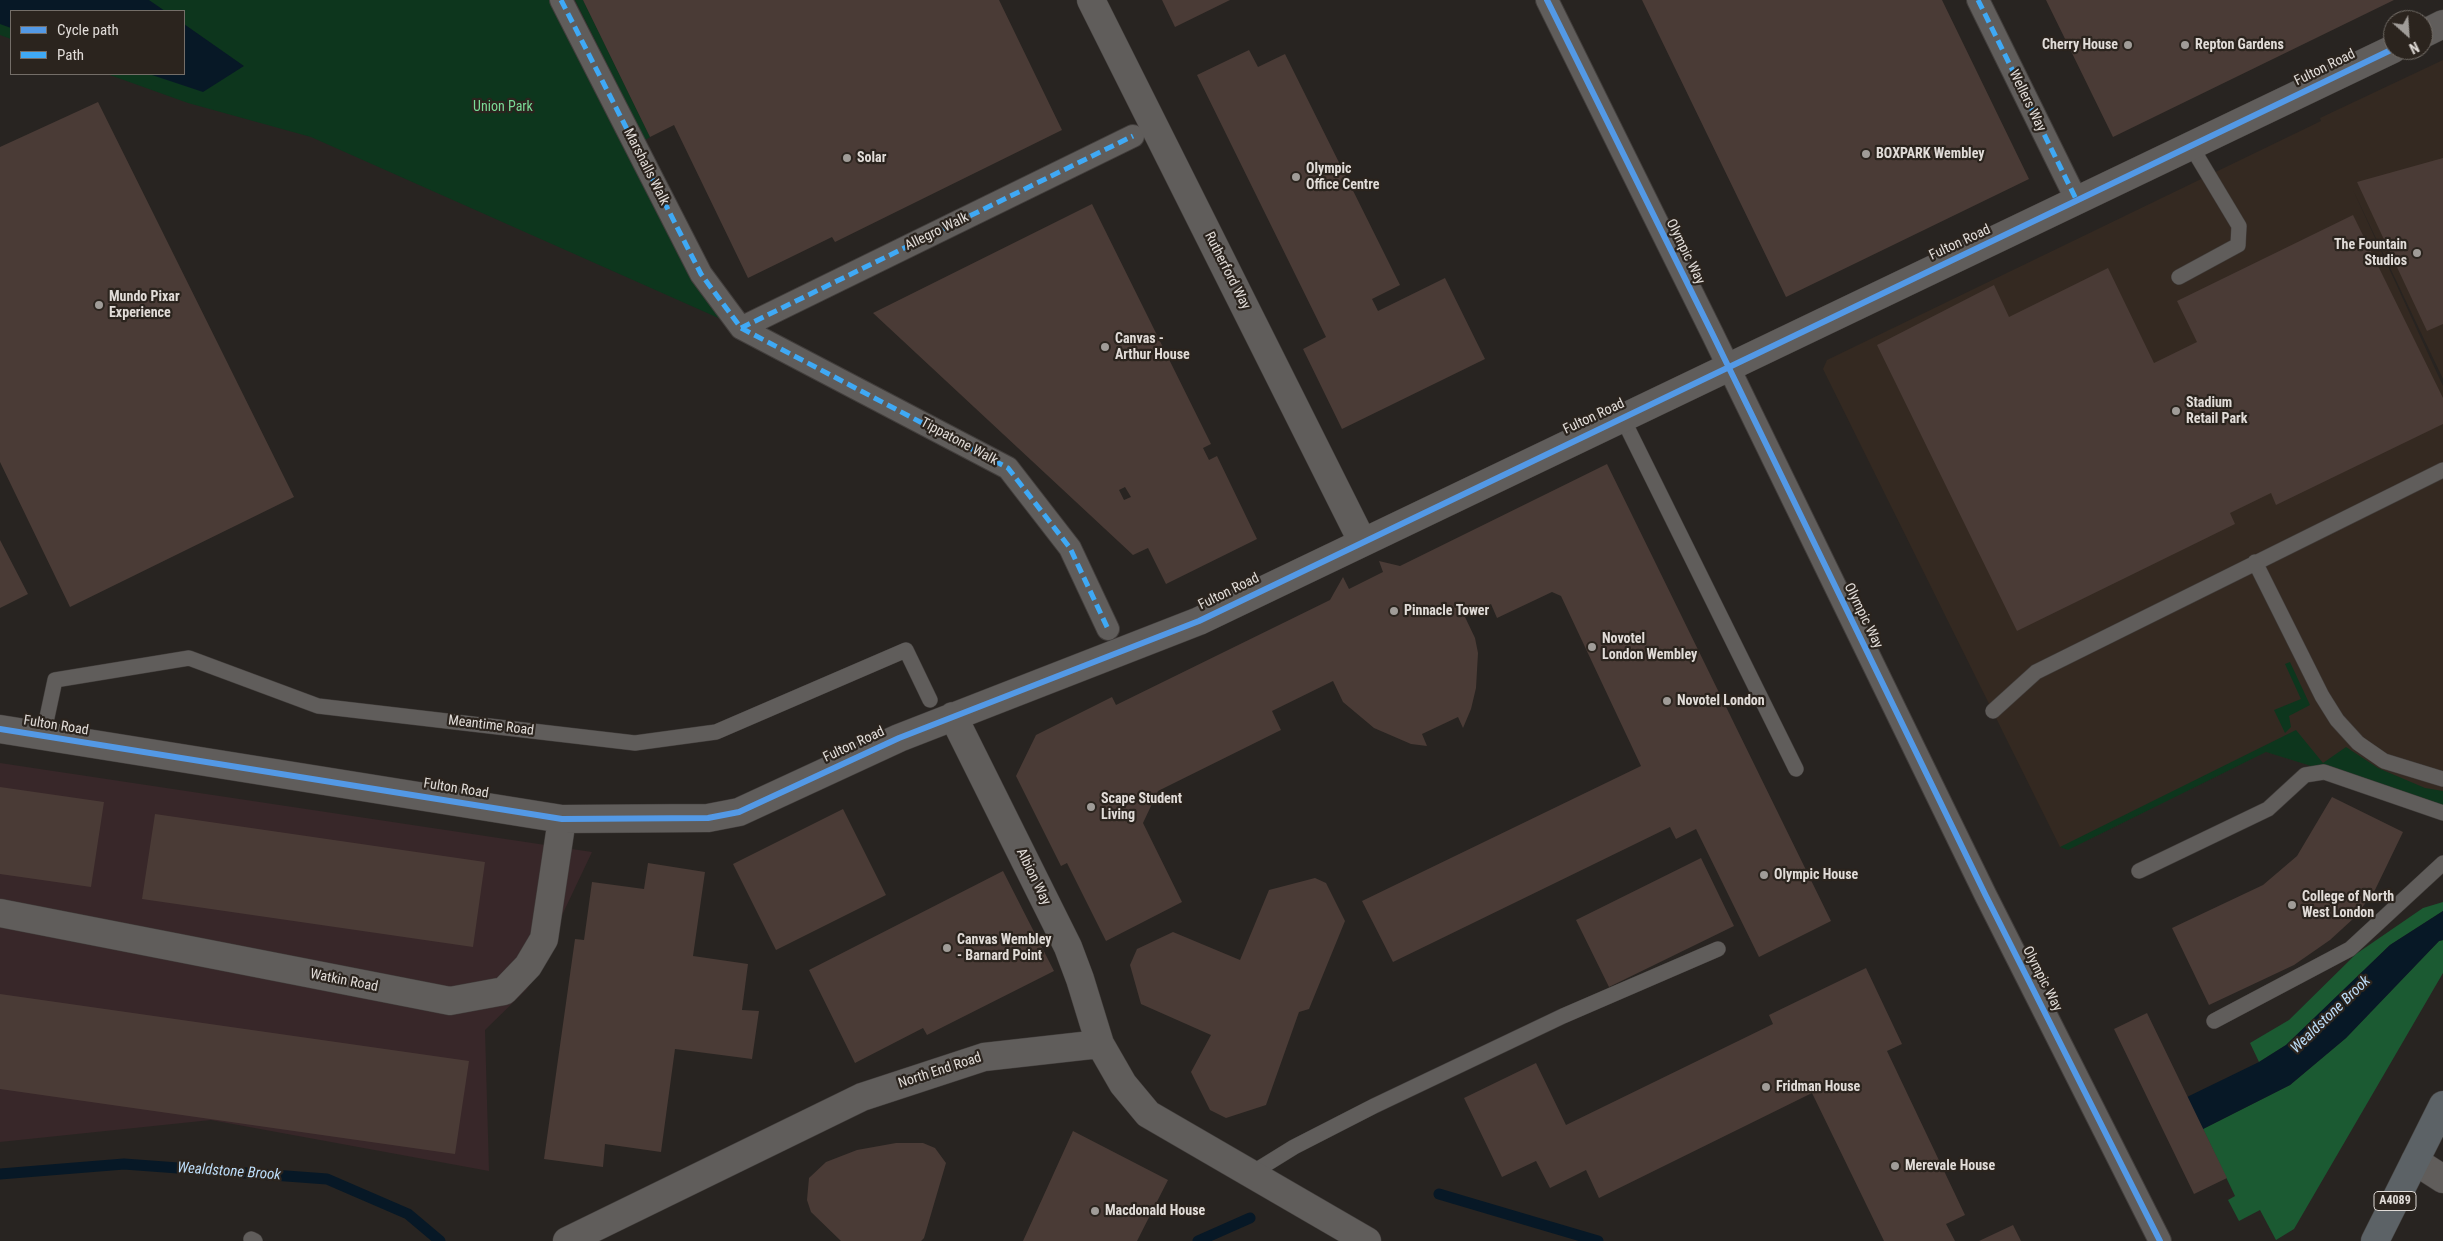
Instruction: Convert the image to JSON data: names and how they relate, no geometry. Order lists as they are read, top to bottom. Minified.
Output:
{"streets":{"main road":["A4089"],"street":["Fulton Road","Wellers Way","Marshalls Walk","Allegro Walk","Olympic Way","Rutherford Way","Tippatone Walk","Albion Way","Watkin Road","North End Road"],"lane":["Meantime Road"]},"crossings":[["Fulton Road","Wellers Way"],["Fulton Road","Olympic Way"],["Fulton Road","Rutherford Way"],["Fulton Road","Albion Way"],["Fulton Road","Watkin Road"],["Marshalls Walk","Allegro Walk"],["Marshalls Walk","Tippatone Walk"],["Allegro Walk","Tippatone Walk"],["Albion Way","North End Road"]],"water":["Wealdstone Brook"],"parks":["Union Park"],"places":["Cherry House","Repton Gardens","BOXPARK Wembley","Solar","Olympic Office Centre","The Fountain Studios","Mundo Pixar Experience","Canvas - Arthur House","Stadium Retail Park","Pinnacle Tower","Novotel London Wembley","Novotel London","Scape Student Living","Olympic House","College of North West London","Canvas Wembley - Barnard Point","Fridman House","Merevale House","Macdonald House"],"legend":["Cycle path","Path"],"north":"bottom right"}
